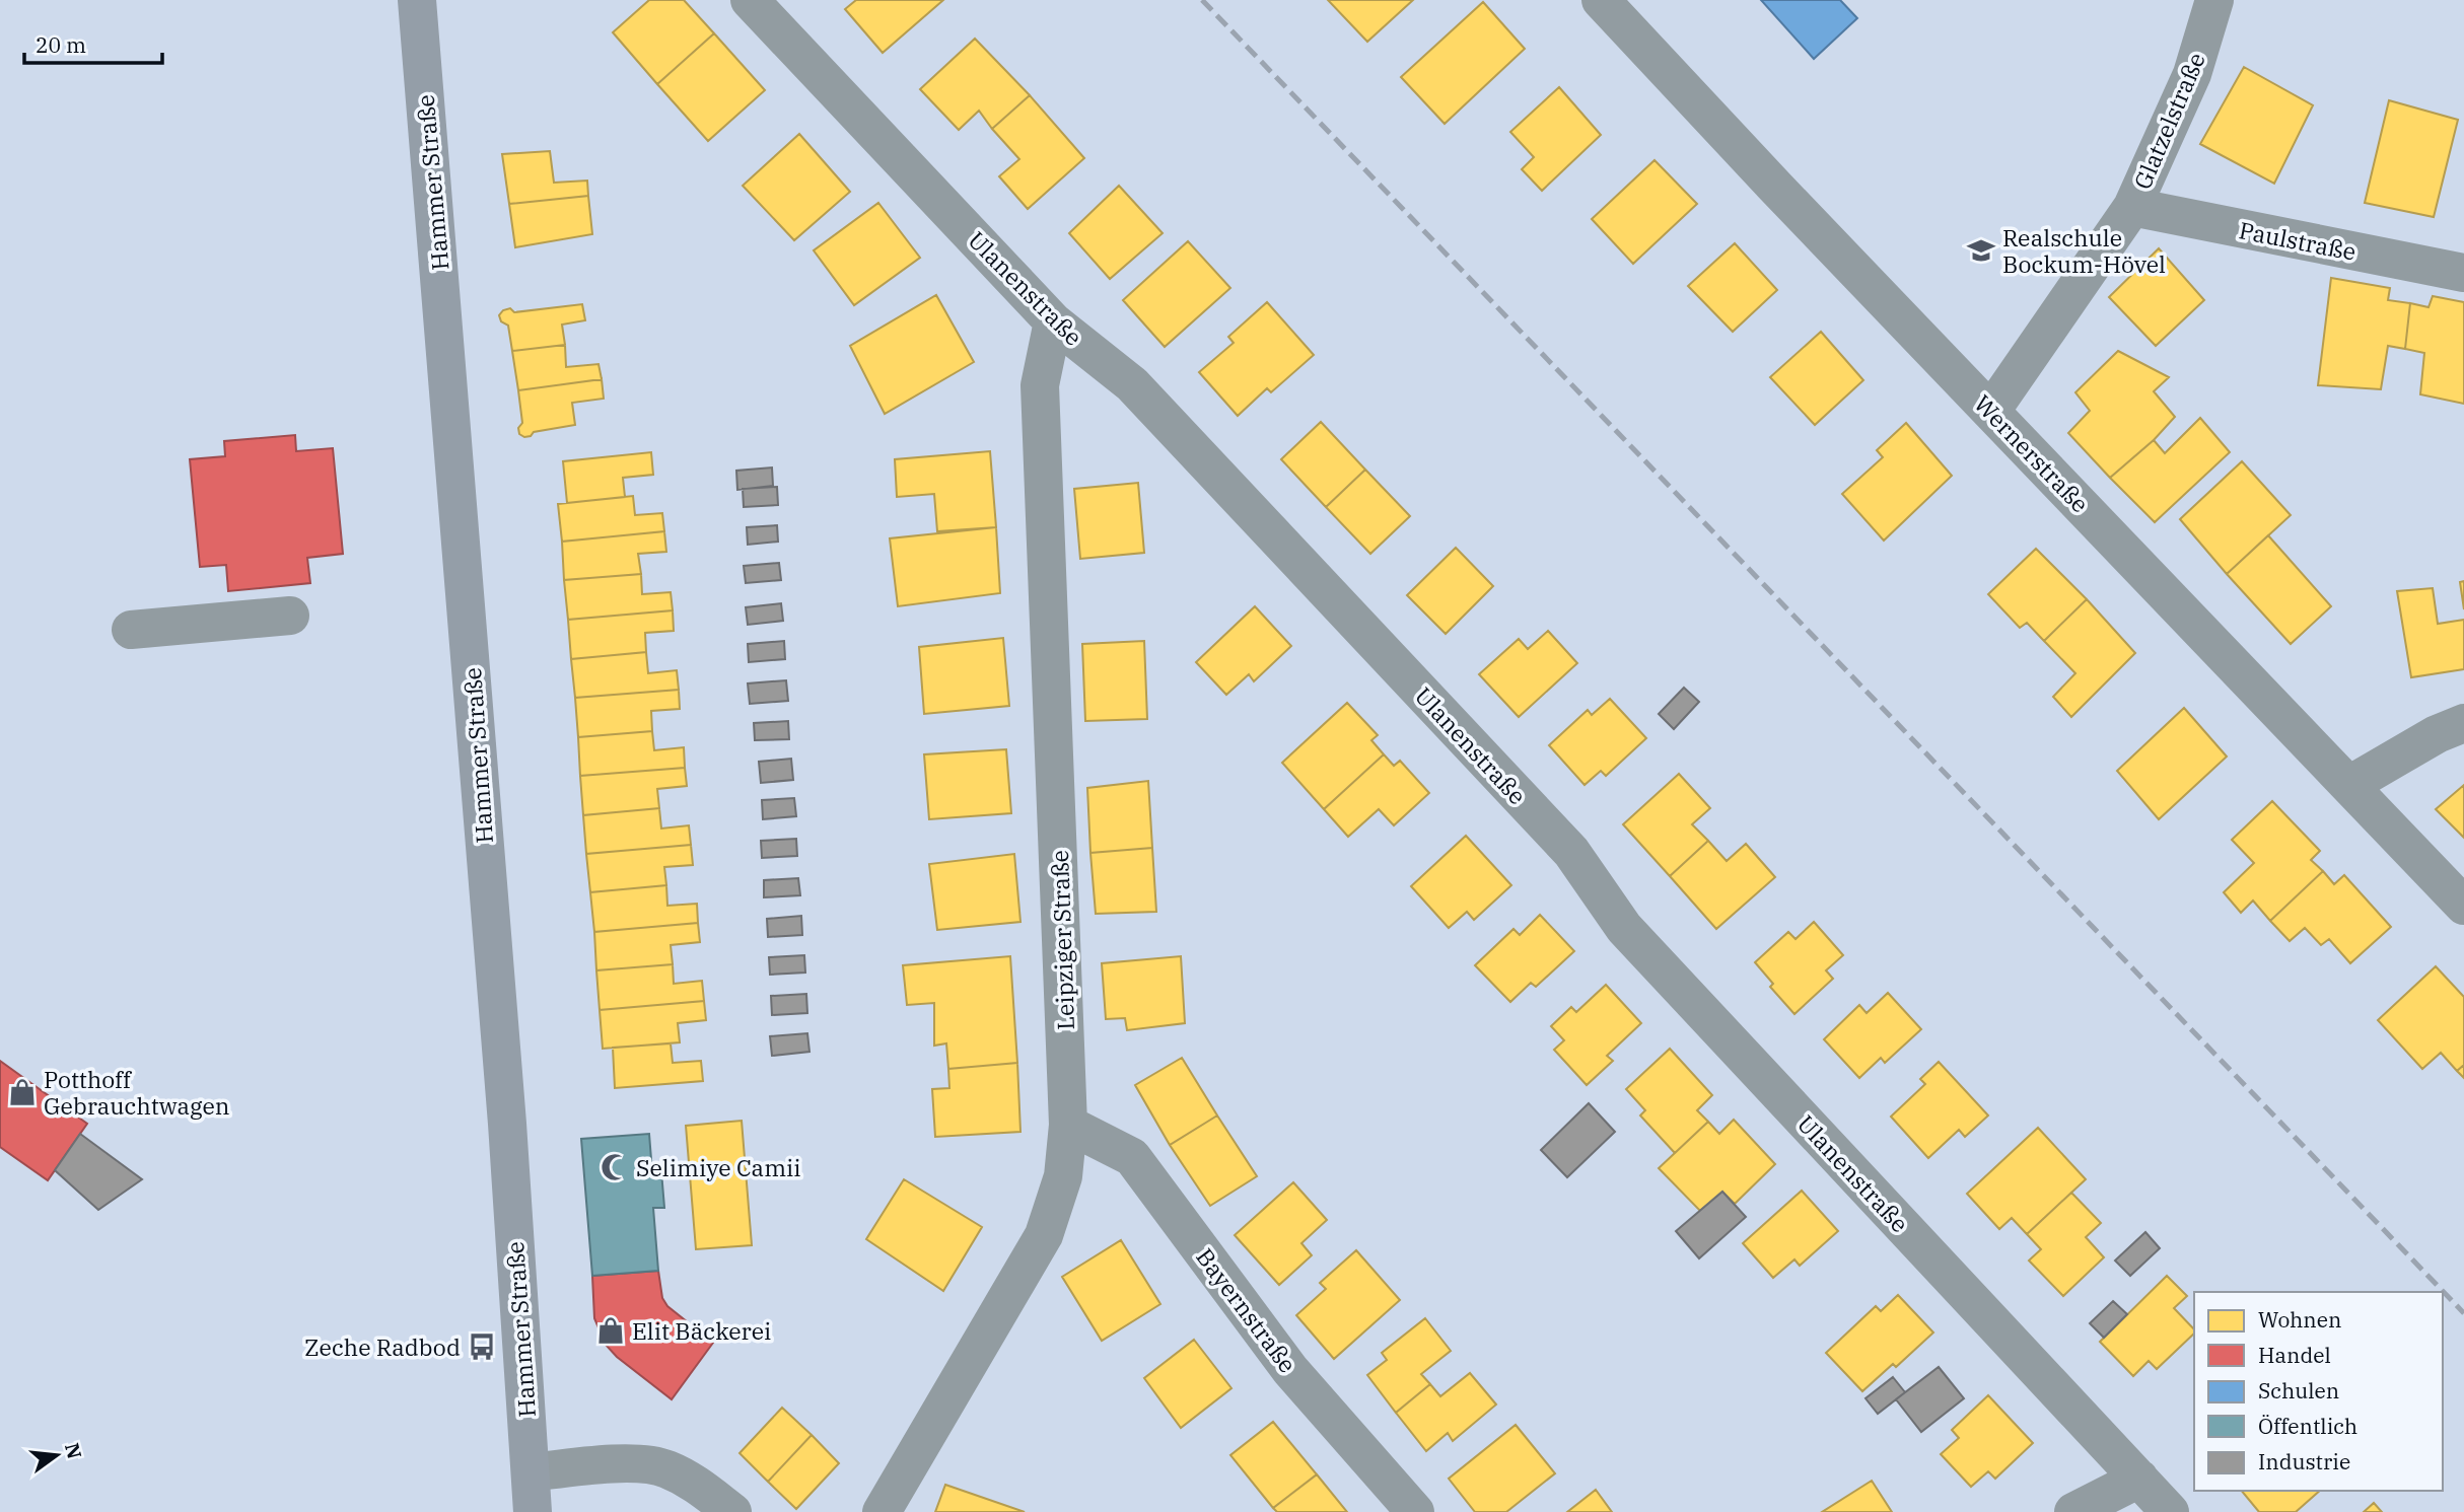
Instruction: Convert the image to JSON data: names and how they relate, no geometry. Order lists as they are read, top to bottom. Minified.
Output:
{"streets":{"main road":["Hammer Straße"],"street":["Glatzelstraße","Paulstraße","Ulanenstraße","Wernerstraße","Leipziger Straße","Bayernstraße"]},"crossings":[["Glatzelstraße","Paulstraße"],["Glatzelstraße","Wernerstraße"],["Ulanenstraße","Leipziger Straße"],["Leipziger Straße","Bayernstraße"]],"places":{"school or university":["Realschule Bockum-Hövel"],"shop":["Potthoff Gebrauchtwagen","Elit Bäckerei"],"mosque":["Selimiye Camii"],"bus stop":["Zeche Radbod"]},"legend":["Wohnen","Handel","Schulen","Öffentlich","Industrie"],"scale_bar":"20 m","north":"right"}
